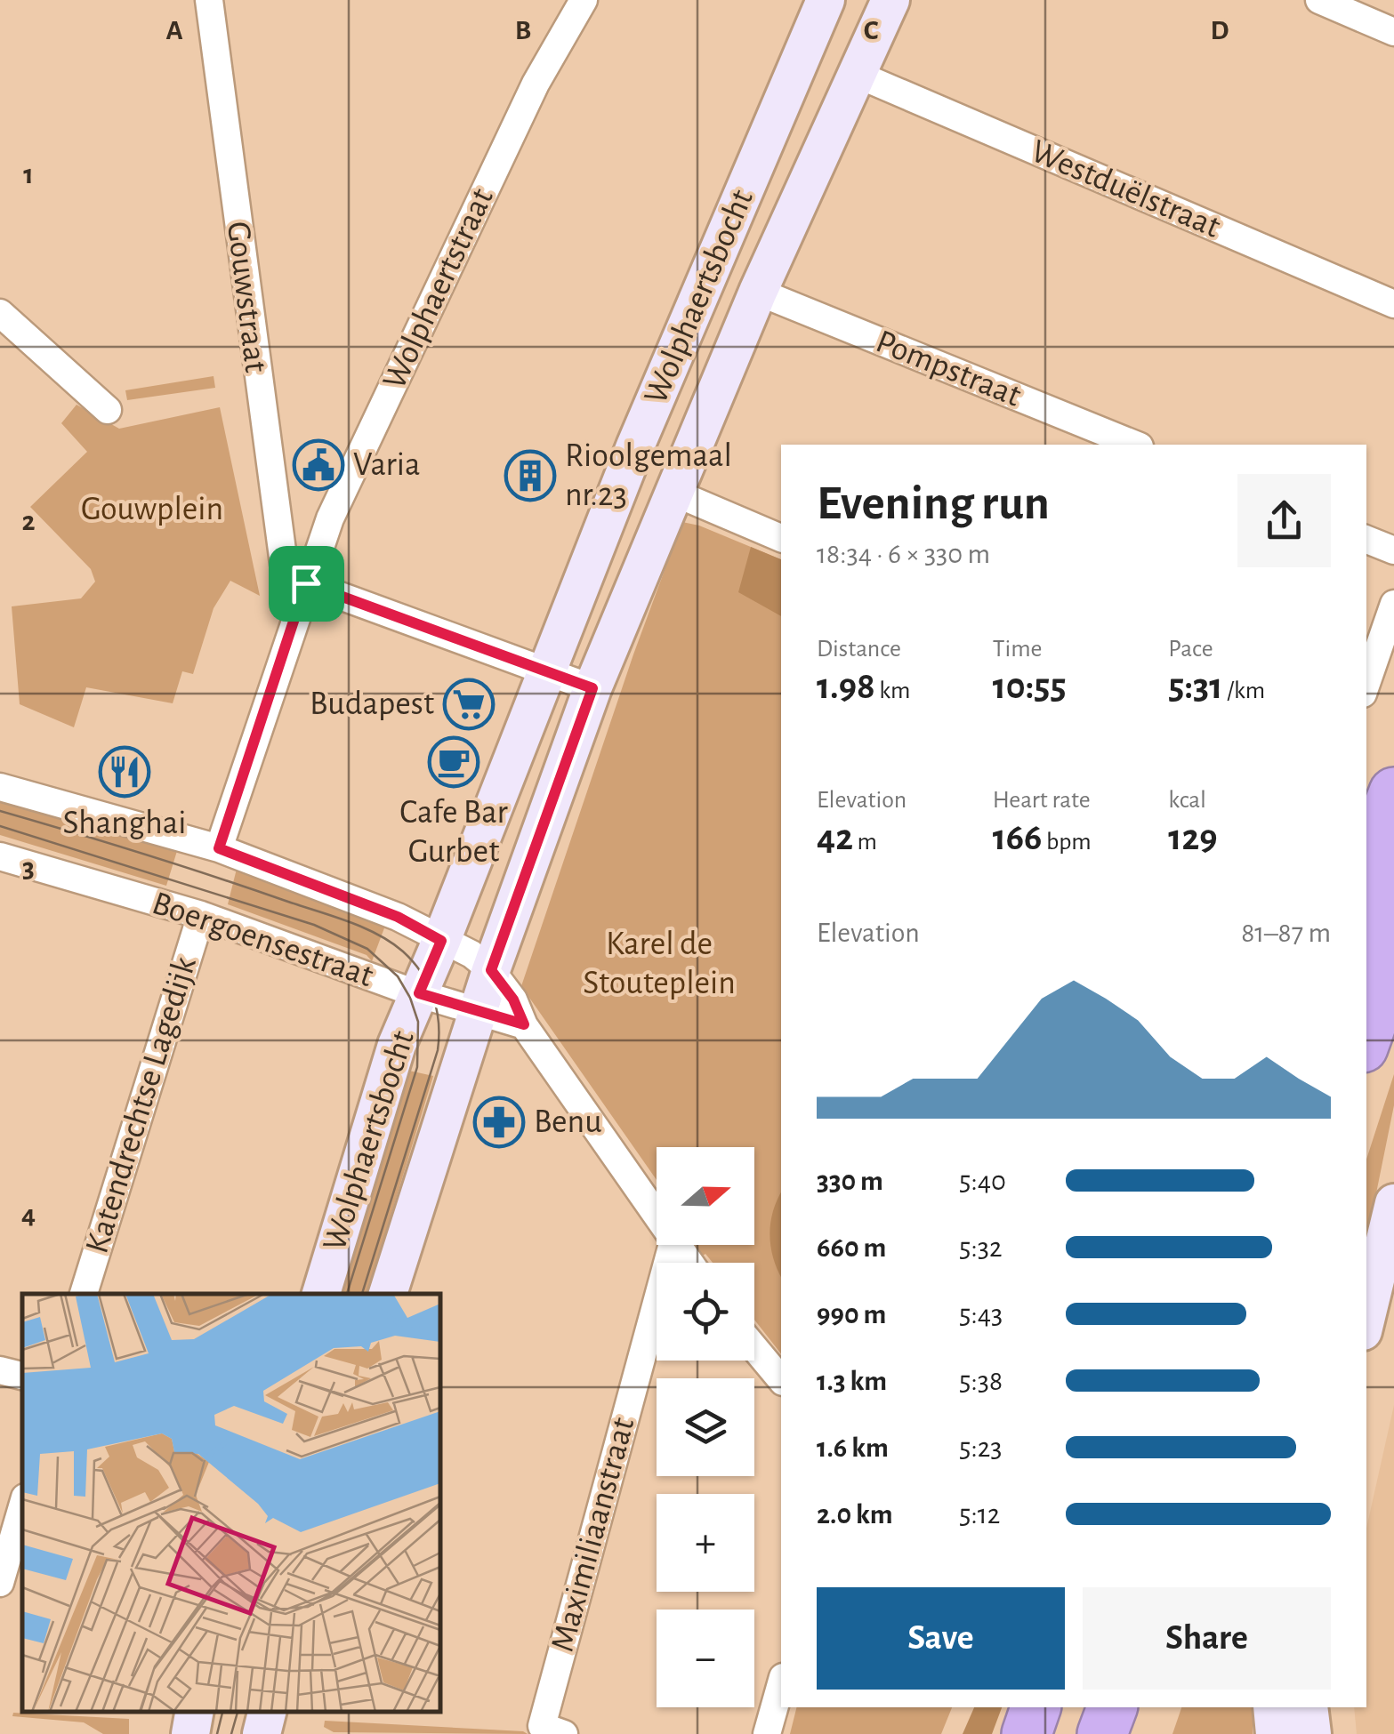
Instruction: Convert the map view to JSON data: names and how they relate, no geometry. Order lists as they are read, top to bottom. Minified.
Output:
{"streets":{"street":["Westduëlstraat","Wolphaertstraat","Gouwstraat","Wolphaertsbocht","Pompstraat","Boergoensestraat","Katendrechtse Lagedijk","Maximiliaanstraat"]},"crossings":[["Westduëlstraat","Wolphaertsbocht"],["Wolphaertstraat","Gouwstraat"],["Wolphaertsbocht","Pompstraat"],["Wolphaertsbocht","Boergoensestraat"],["Boergoensestraat","Katendrechtse Lagedijk"]],"parks":["Gouwplein","Karel de Stouteplein"],"places":{"public building":["Varia"],"building":["Rioolgemaal nr.23"],"supermarket":["Budapest"],"cafe":["Cafe Bar Gurbet"],"restaurant":["Shanghai"],"pharmacy":["Benu"]},"north":"right","page":{"heading":["Evening run","18:34 · 6 × 330 m"],"stats":[["Distance","1.98 km"],["Time","10:55"],["Pace","5:31 /km"],["Elevation","42 m"],["Heart rate","166 bpm"],["kcal","129"]],"chart":["Elevation","81–87 m"],"map_buttons":["+","−"],"list":[{"name":"330 m","note":"5:40"},{"name":"660 m","note":"5:32"},{"name":"990 m","note":"5:43"},{"name":"1.3 km","note":"5:38"},{"name":"1.6 km","note":"5:23"},{"name":"2.0 km","note":"5:12"}],"buttons":["Save","Share"]},"grid":{"columns":["A","B","C","D"],"rows":["1","2","3","4"]}}
